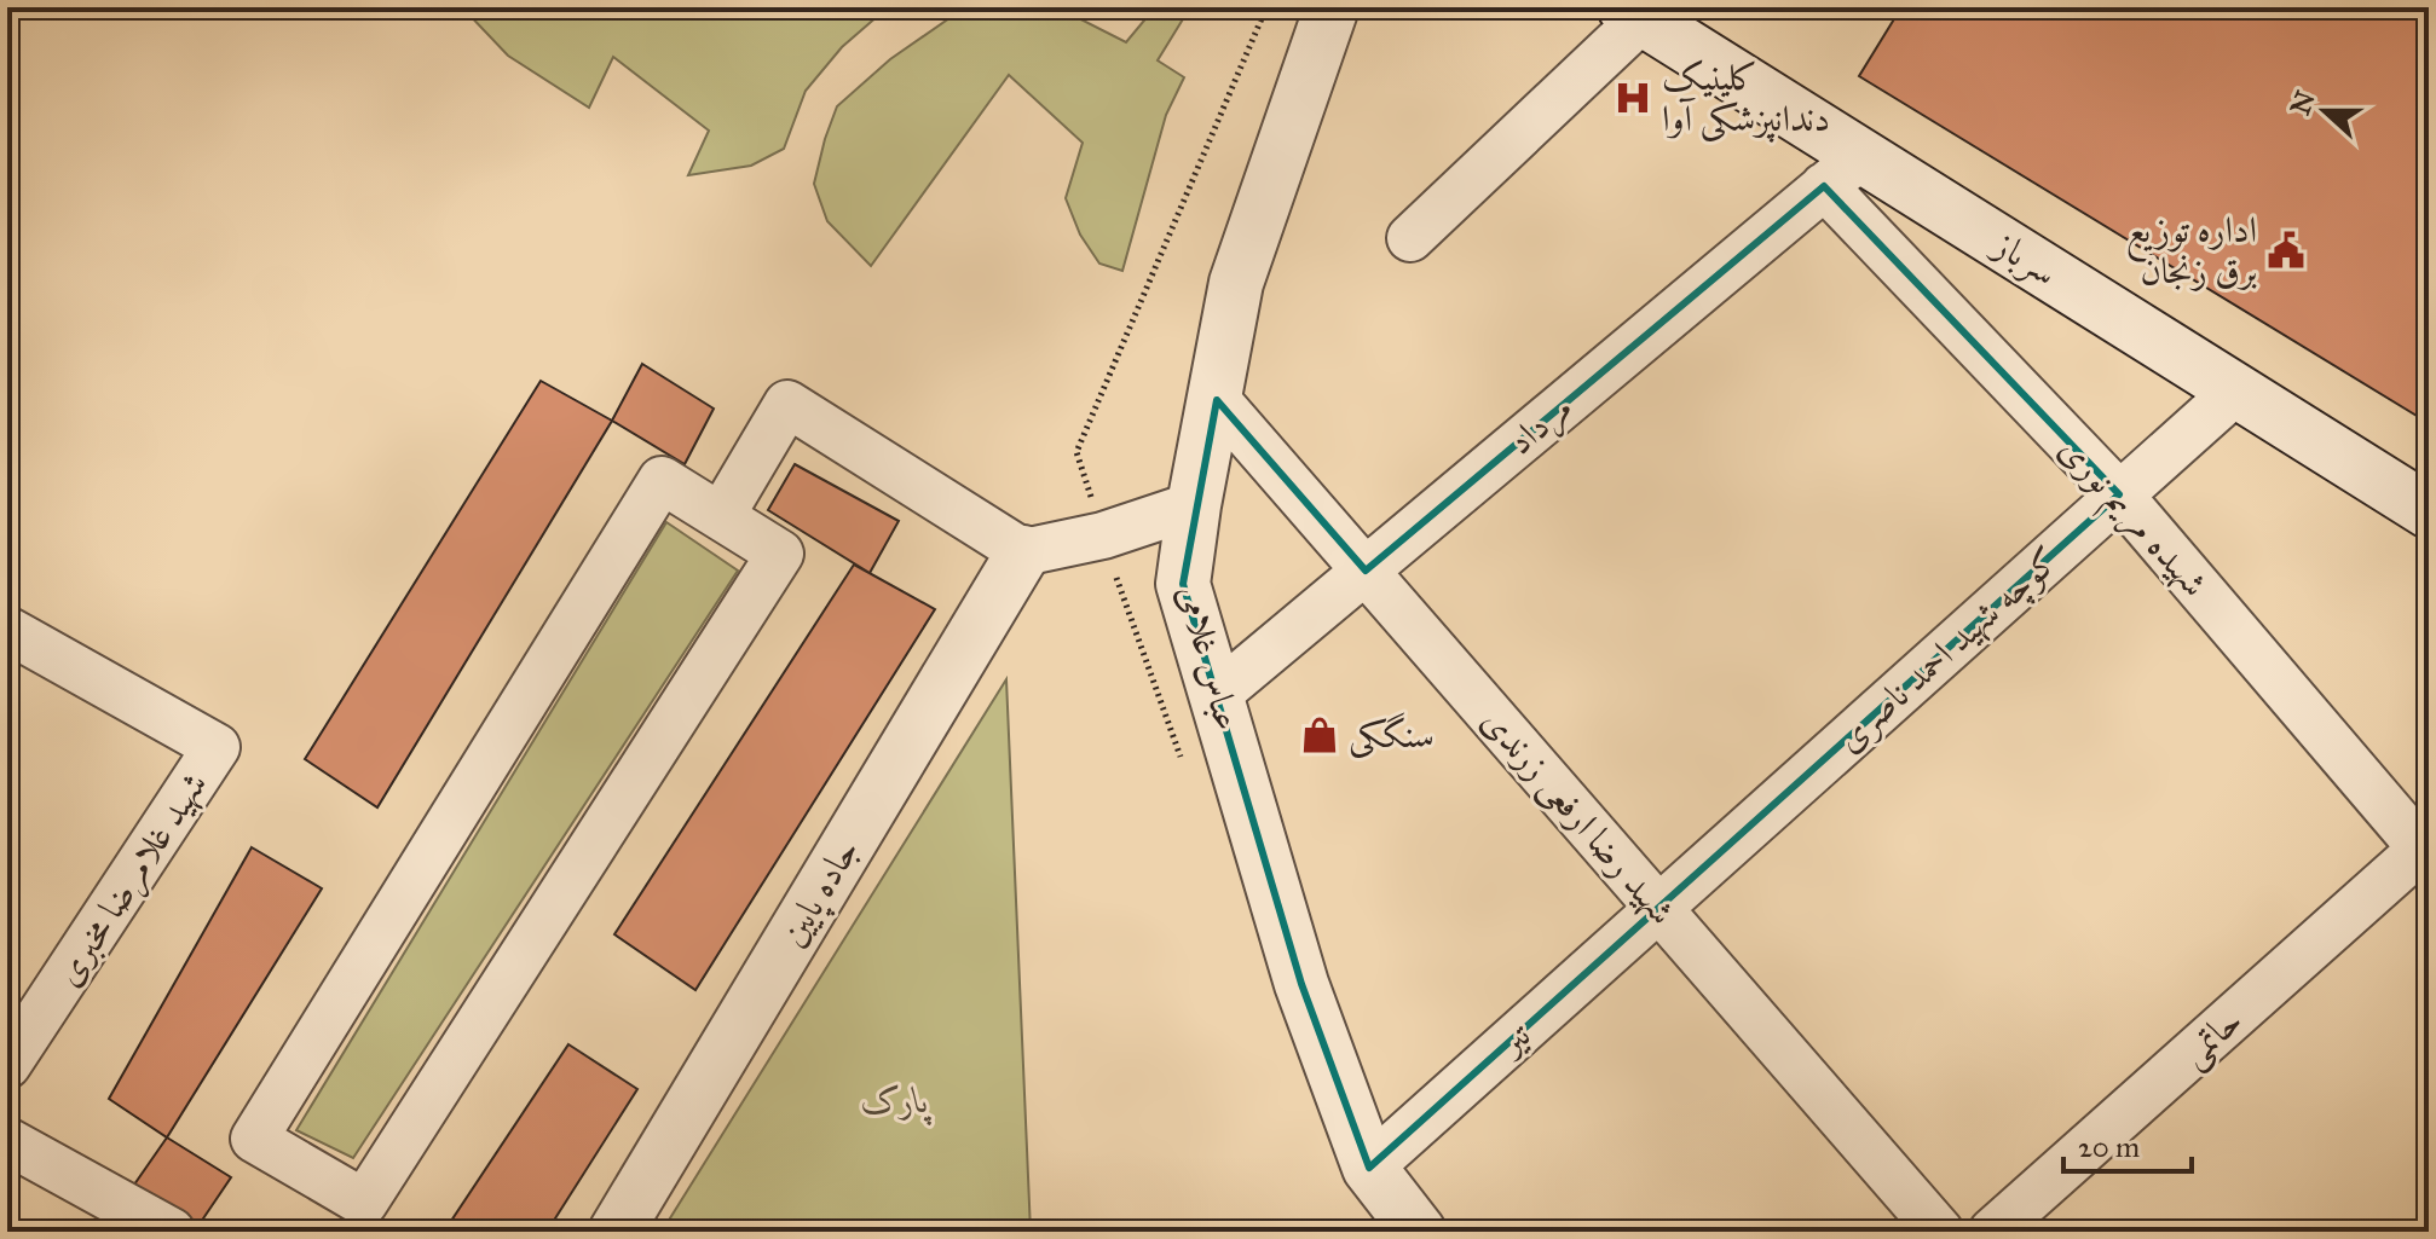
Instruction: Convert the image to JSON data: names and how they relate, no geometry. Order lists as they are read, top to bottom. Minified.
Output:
{"streets":{"street":["سرباز","مرداد","شهیده مریم نوری","کوچه شهید احمد ناصری","عباس غلامی","شهید رضا ارفعی زرندی","شهید غلامرضا مخبری","جاده پایین","حاتمی","تیر"]},"crossings":[["سرباز","مرداد"],["سرباز","شهیده مریم نوری"],["سرباز","کوچه شهید احمد ناصری"],["مرداد","شهیده مریم نوری"],["مرداد","عباس غلامی"],["مرداد","شهید رضا ارفعی زرندی"],["شهیده مریم نوری","کوچه شهید احمد ناصری"],["شهیده مریم نوری","حاتمی"],["کوچه شهید احمد ناصری","شهید رضا ارفعی زرندی"],["کوچه شهید احمد ناصری","تیر"],["عباس غلامی","شهید رضا ارفعی زرندی"],["عباس غلامی","تیر"],["شهید رضا ارفعی زرندی","تیر"]],"parks":["پارک"],"places":{"hospital":["کلینیک دندانپزشکی آوا"],"public building":["اداره توزیع برق زنجان"],"shop":["سنگکی"]},"scale_bar":"20 m","north":"left"}
